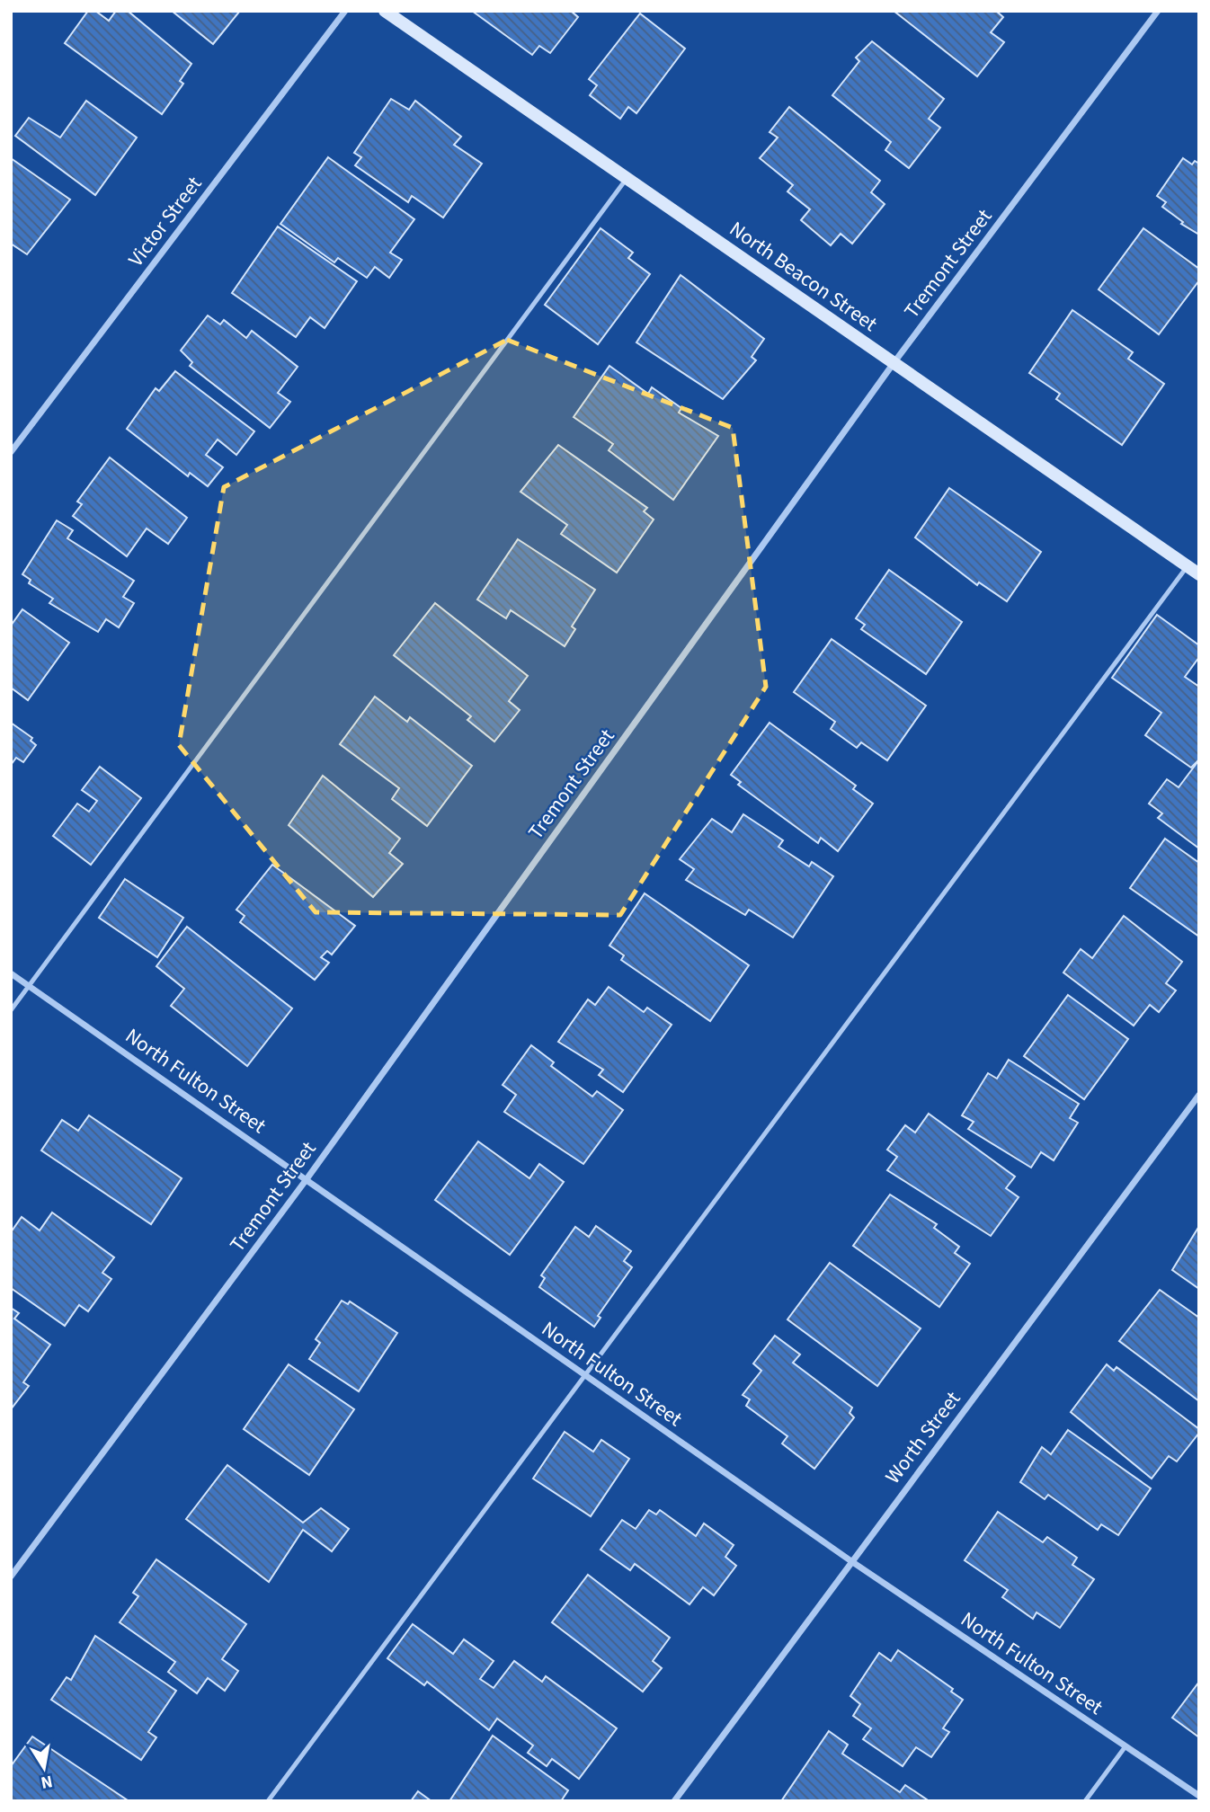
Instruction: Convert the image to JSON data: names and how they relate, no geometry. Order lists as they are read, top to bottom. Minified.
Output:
{"streets":{"street":["Victor Street","Tremont Street","North Beacon Street","North Fulton Street","Worth Street"]},"crossings":[["Tremont Street","North Beacon Street"],["Tremont Street","North Fulton Street"],["North Fulton Street","Worth Street"]],"north":"bottom"}
